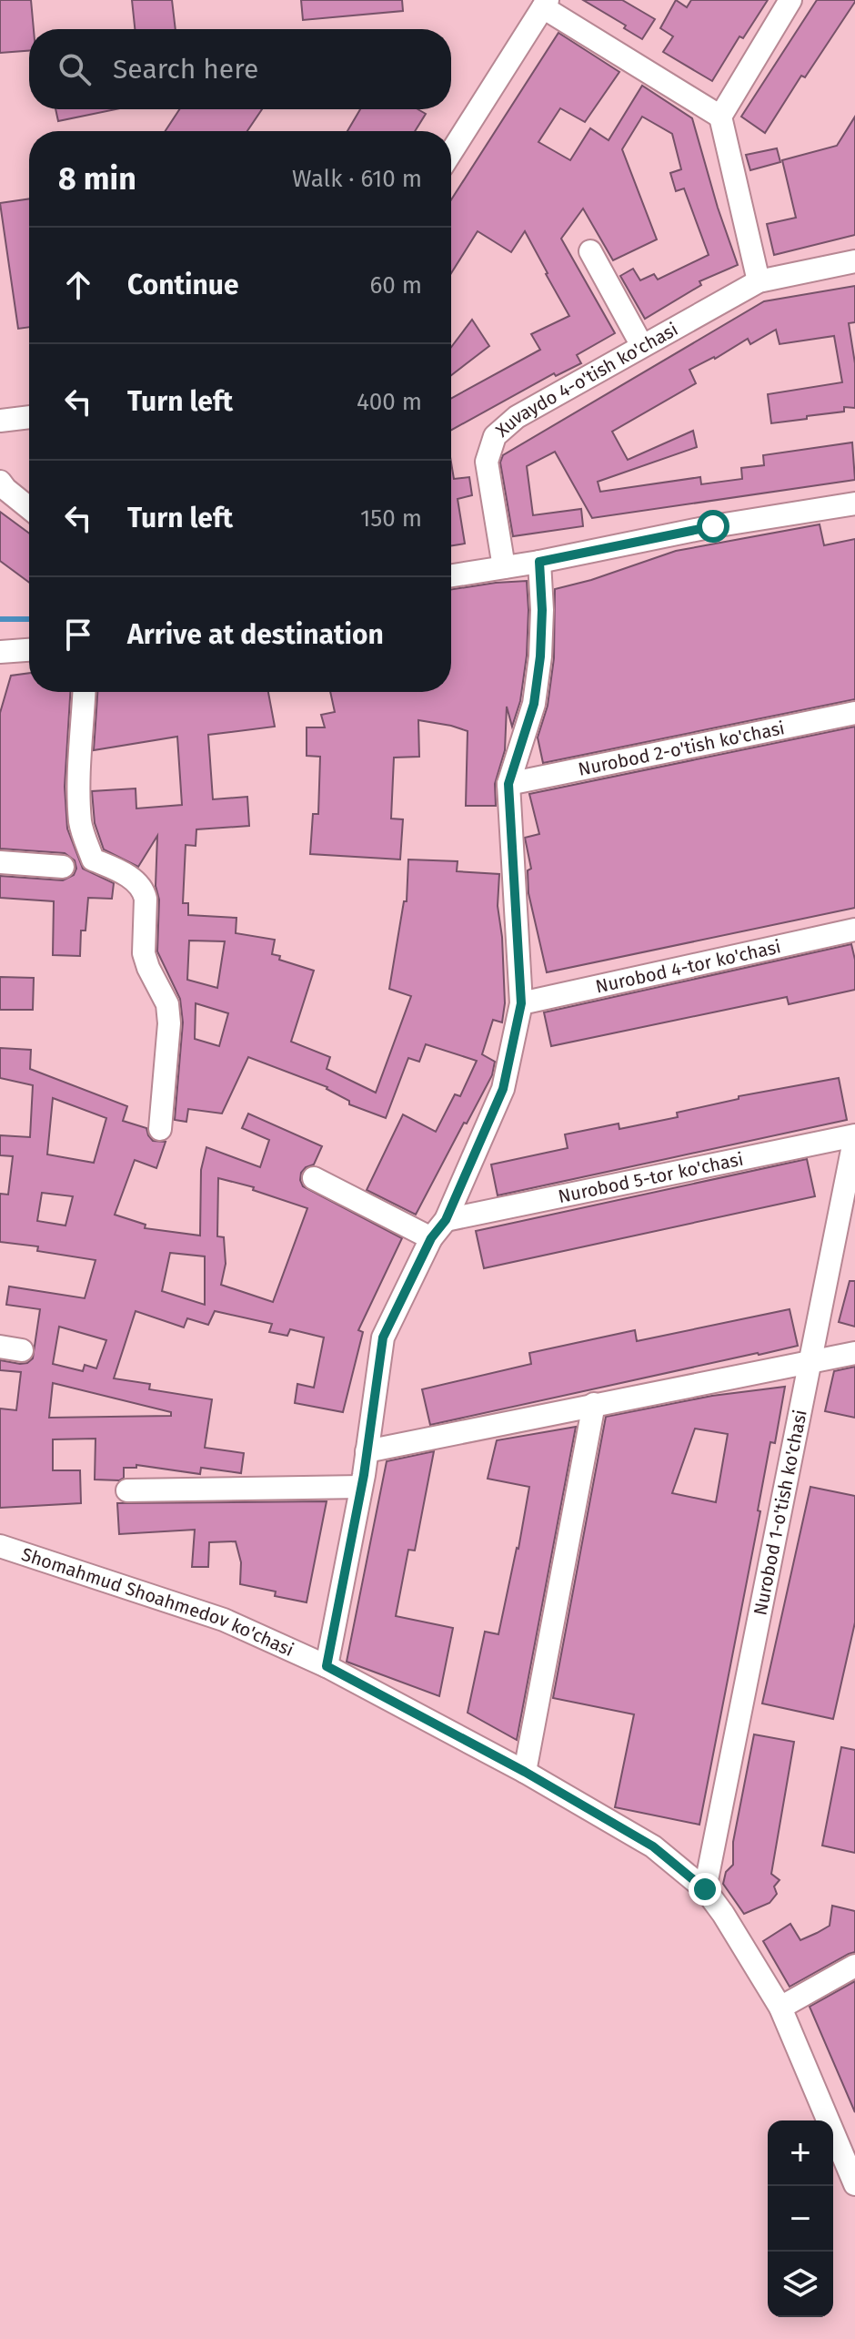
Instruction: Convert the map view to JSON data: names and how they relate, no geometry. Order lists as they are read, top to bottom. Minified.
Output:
{"streets":{"street":["Xuvaydo 4-o'tish ko'chasi","Nurobod 2-o'tish ko'chasi","Nurobod 4-tor ko'chasi","Nurobod 5-tor ko'chasi","Nurobod 1-o'tish ko'chasi","Shomahmud Shoahmedov ko'chasi"]},"crossings":[["Nurobod 5-tor ko'chasi","Nurobod 1-o'tish ko'chasi"],["Nurobod 1-o'tish ko'chasi","Shomahmud Shoahmedov ko'chasi"]],"page":{"search":"Search here","heading":["8 min","Walk · 610 m"],"list":[["Continue","60 m"],["Turn left","400 m"],["Turn left","150 m"],"Arrive at destination"],"map_buttons":["+","−"]}}
